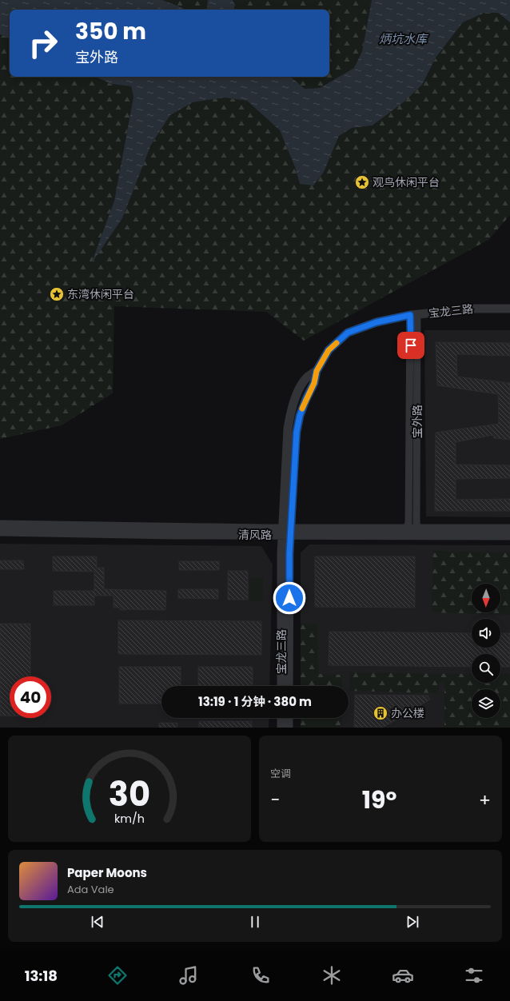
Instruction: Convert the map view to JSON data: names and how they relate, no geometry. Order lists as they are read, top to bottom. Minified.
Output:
{"streets":{"street":["宝龙三路","宝外路","清风路"]},"crossings":[["宝龙三路","宝外路"],["宝龙三路","清风路"],["宝外路","清风路"]],"water":["炳坑水库"],"places":{"place":["观鸟休闲平台","东湾休闲平台"],"building":["办公楼"]},"north":"bottom","page":{"turn":["350 m","宝外路"],"limit":"40","trip":"13:19 · 1 分钟 · 380 m","tile":"空调","heat":["−","19°","+"],"song":["Paper Moons","Ada Vale"],"tabs":"13:18","gauge":["30","km/h"]}}
